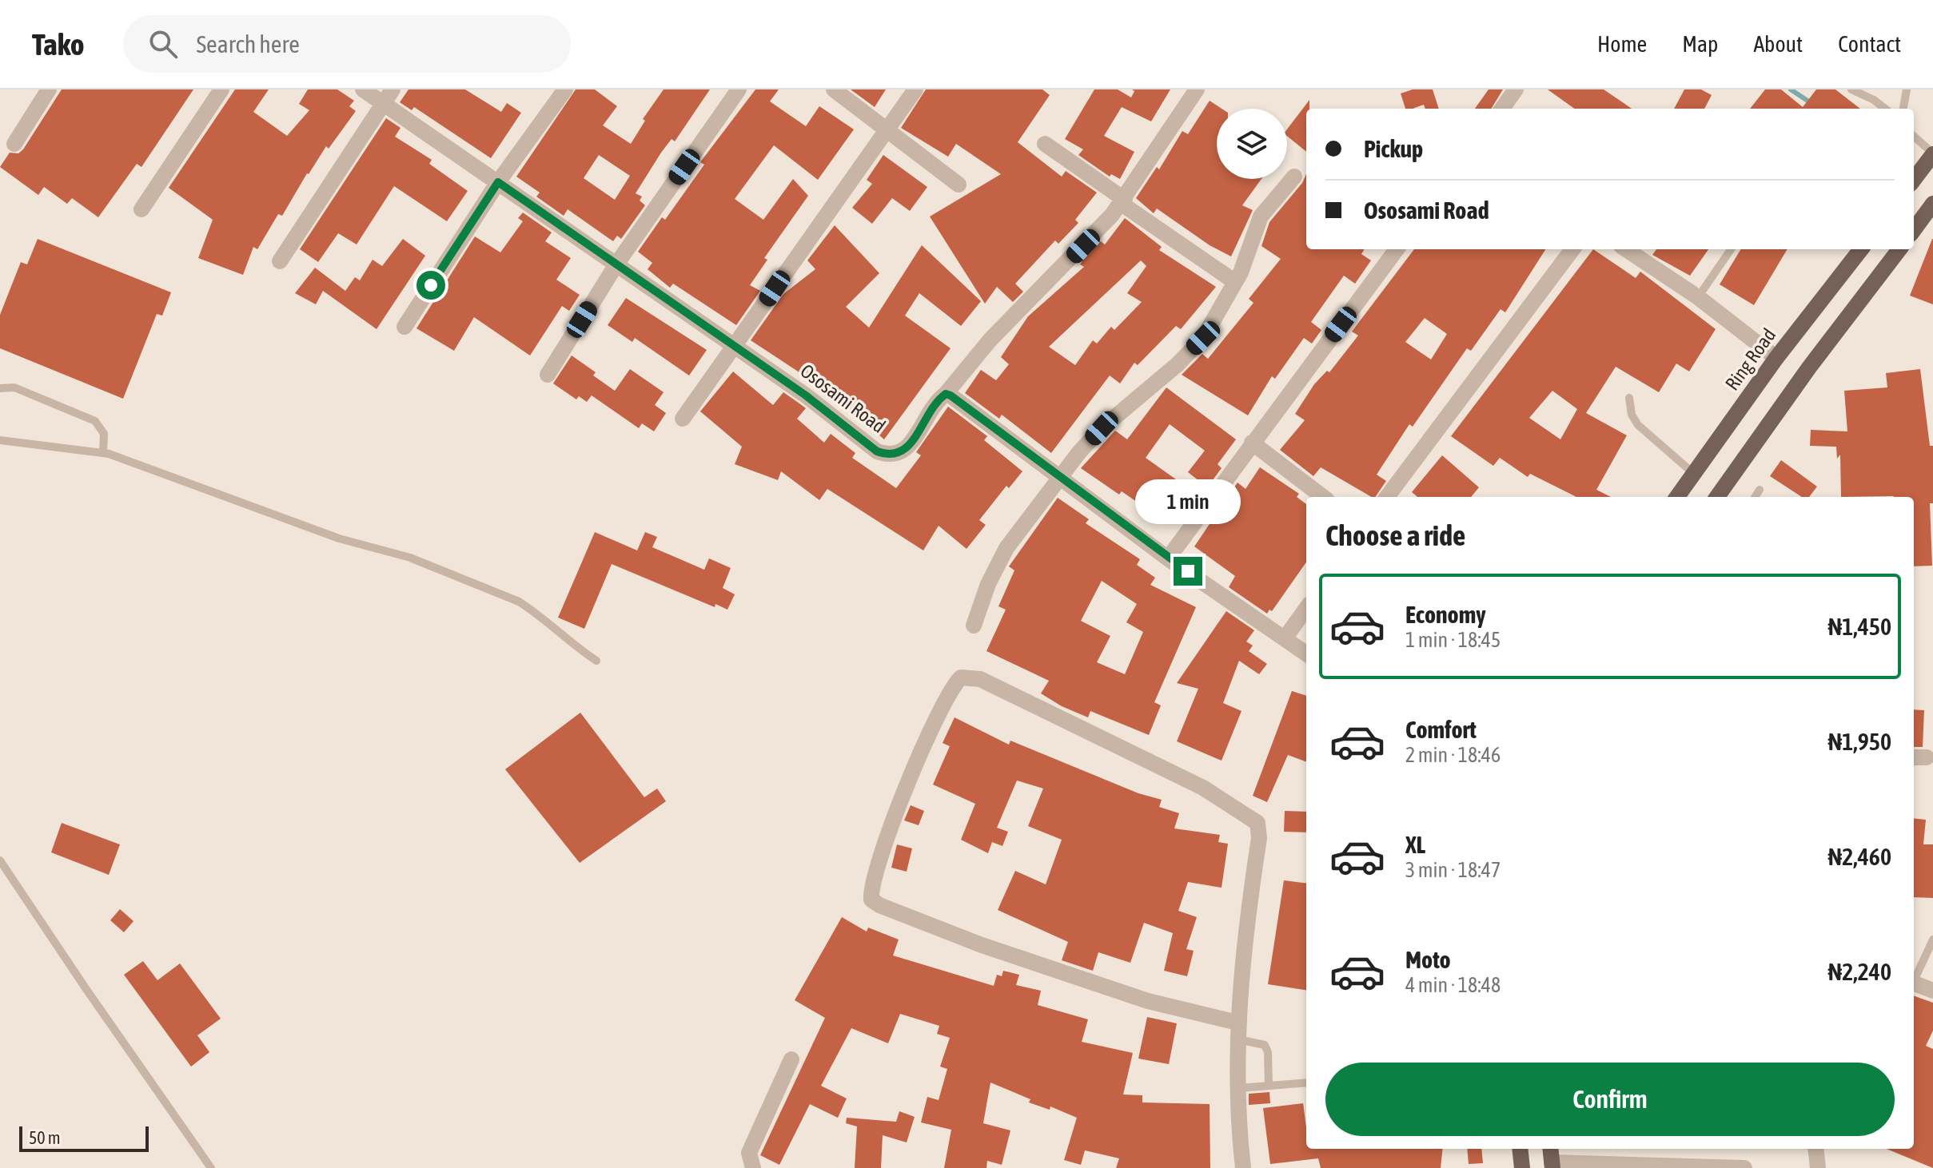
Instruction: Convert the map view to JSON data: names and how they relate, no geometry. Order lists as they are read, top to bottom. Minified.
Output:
{"streets":{"main road":["Ring Road"],"street":["Ososami Road"]},"scale_bar":"50 m","page":{"header":"Tako","search":"Search here","nav":["Home","Map","About","Contact"],"banner":["Pickup","Ososami Road"],"bubble":"1 min","heading":"Choose a ride","list":[{"name":"Economy","note":"1 min · 18:45","value":"₦1,450"},{"name":"Comfort","note":"2 min · 18:46","value":"₦1,950"},{"name":"XL","note":"3 min · 18:47","value":"₦2,460"},{"name":"Moto","note":"4 min · 18:48","value":"₦2,240"}],"buttons":"Confirm","scale":"50 m"}}
